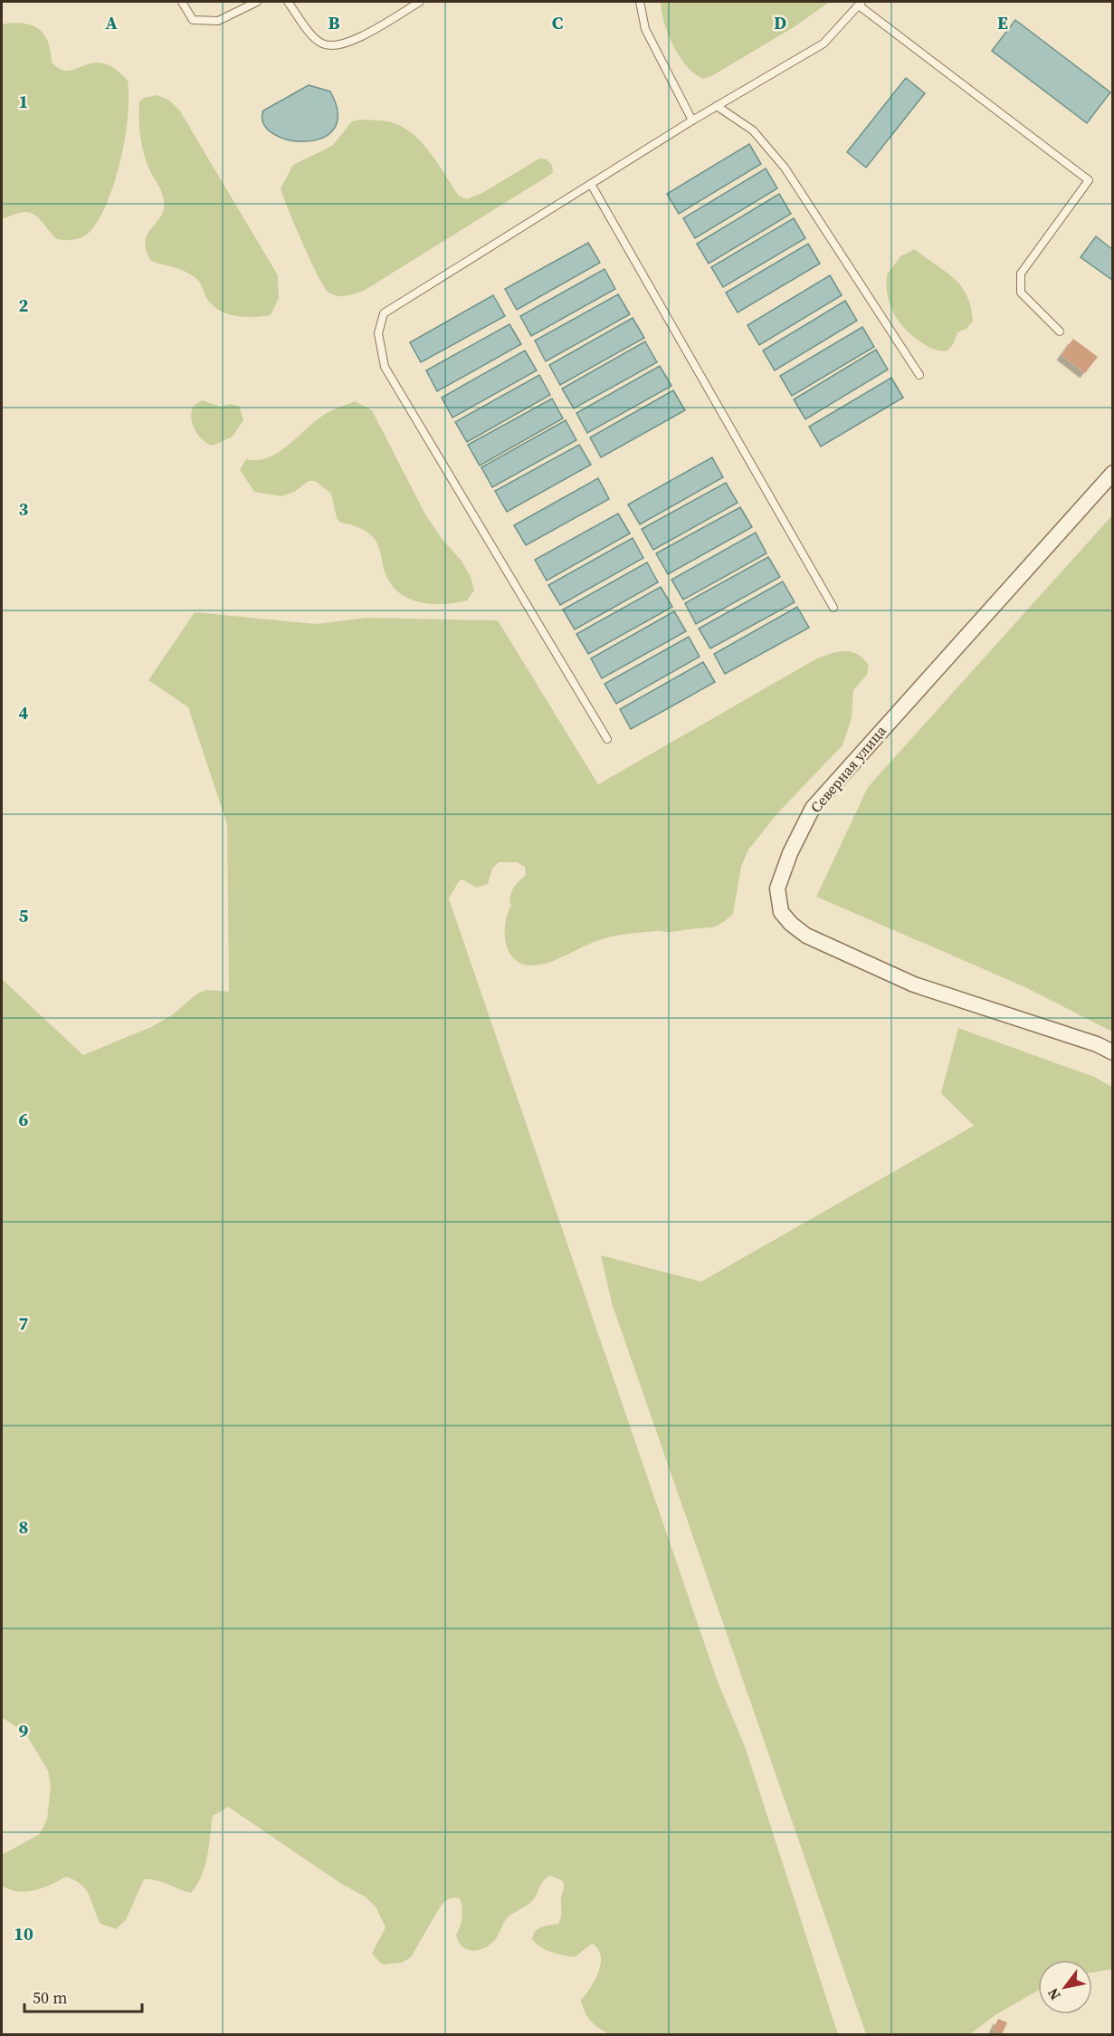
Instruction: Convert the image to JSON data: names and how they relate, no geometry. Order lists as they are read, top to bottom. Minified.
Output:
{"streets":{"street":["Северная улица"]},"scale_bar":"50 m","north":"bottom left","grid":{"columns":["A","B","C","D","E"],"rows":["1","2","3","4","5","6","7","8","9","10"]}}
